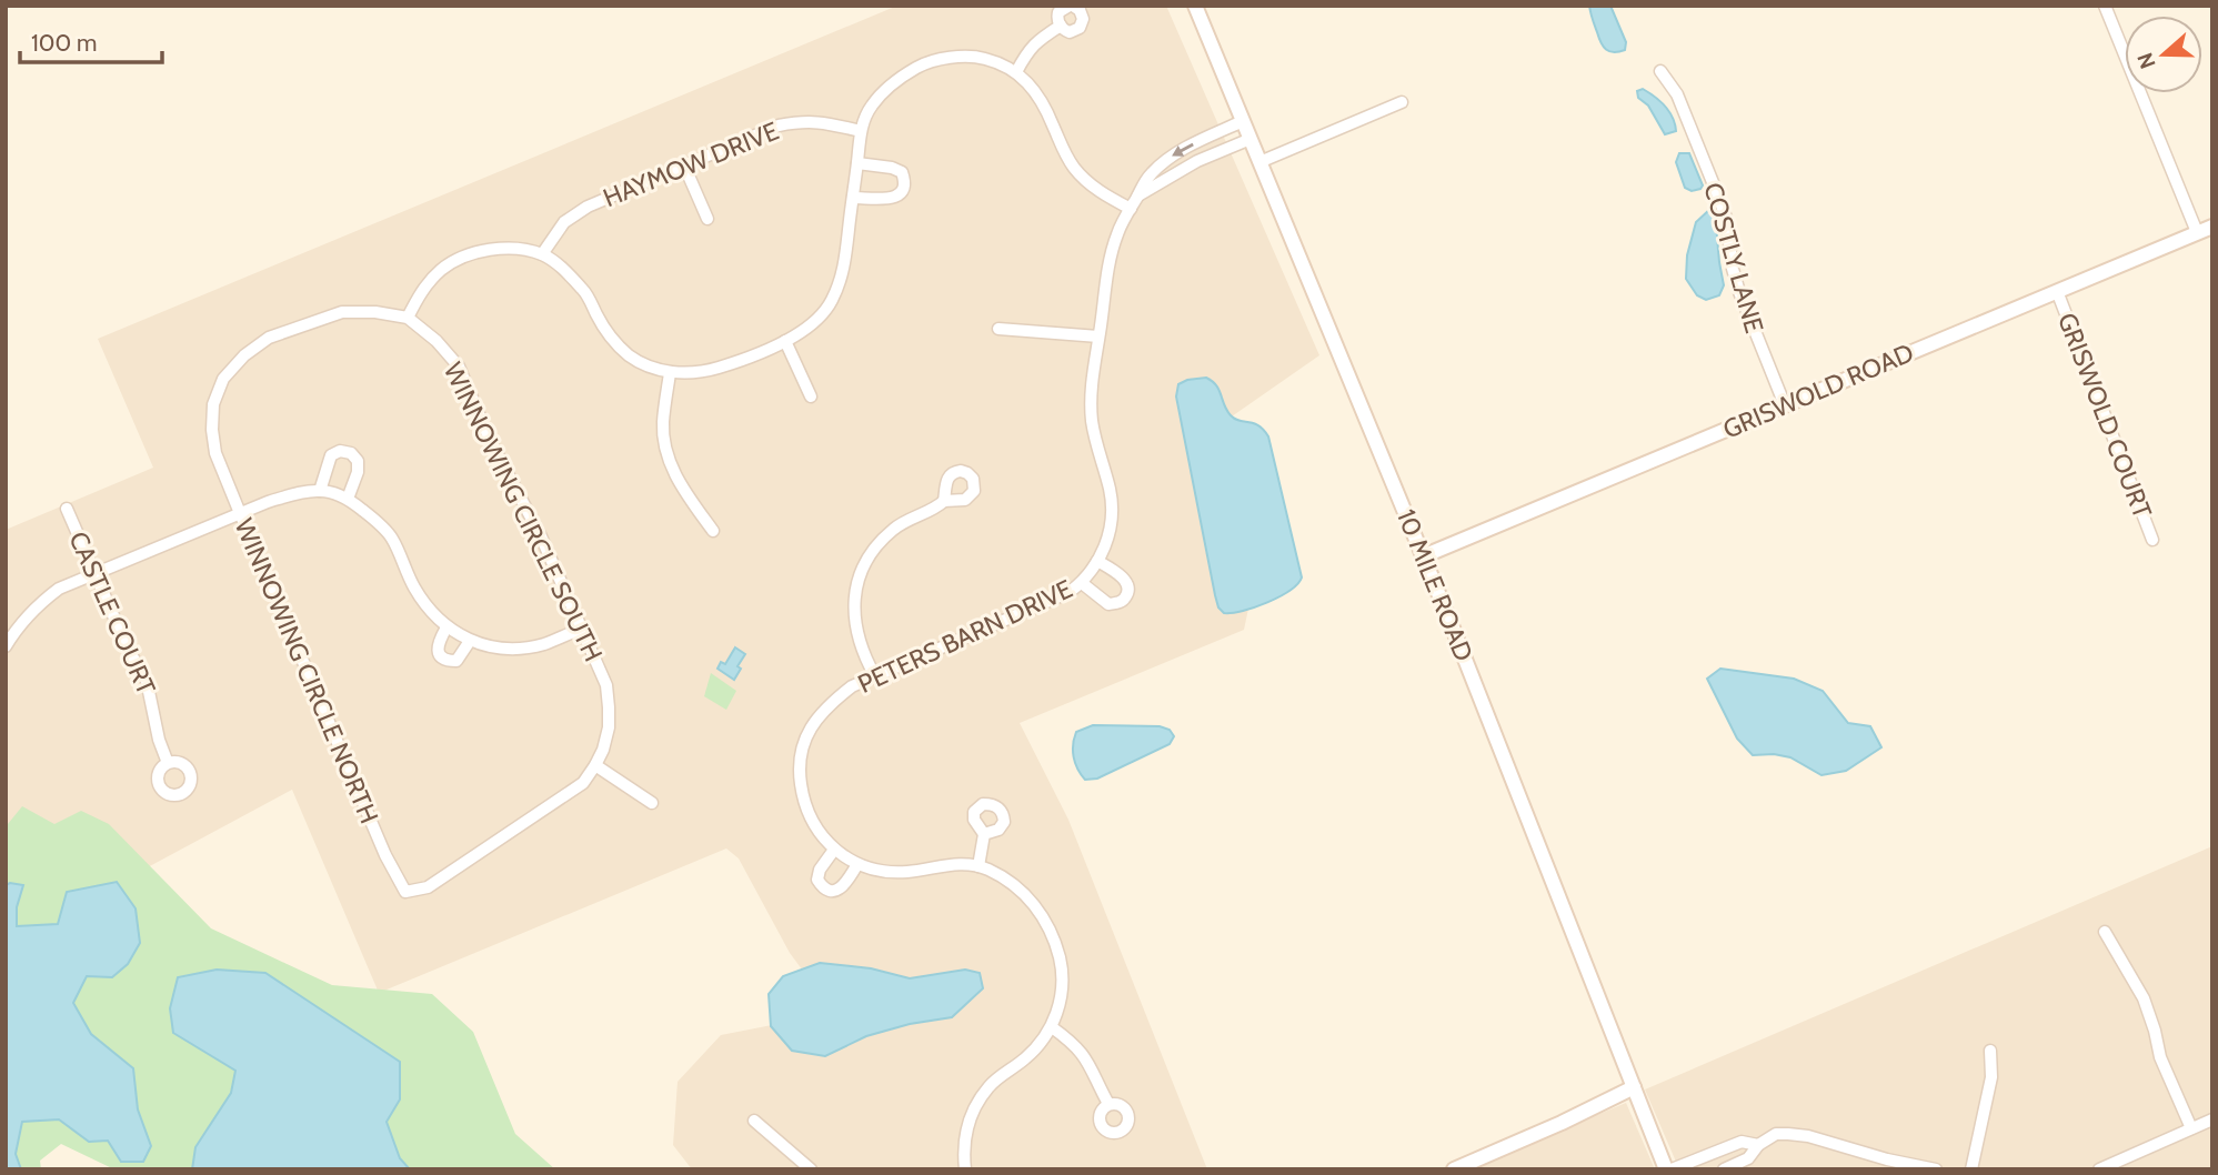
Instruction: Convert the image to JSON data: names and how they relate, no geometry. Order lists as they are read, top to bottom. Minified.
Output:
{"streets":{"main road":["GRISWOLD ROAD","10 MILE ROAD"],"street":["HAYMOW DRIVE","COSTLY LANE","GRISWOLD COURT","WINNOWING CIRCLE SOUTH","CASTLE COURT","PETERS BARN DRIVE","WINNOWING CIRCLE NORTH"]},"crossings":[["COSTLY LANE","GRISWOLD ROAD"],["GRISWOLD ROAD","GRISWOLD COURT"],["GRISWOLD ROAD","10 MILE ROAD"],["WINNOWING CIRCLE SOUTH","WINNOWING CIRCLE NORTH"],["10 MILE ROAD","PETERS BARN DRIVE"]],"scale_bar":"100 m","north":"left"}
